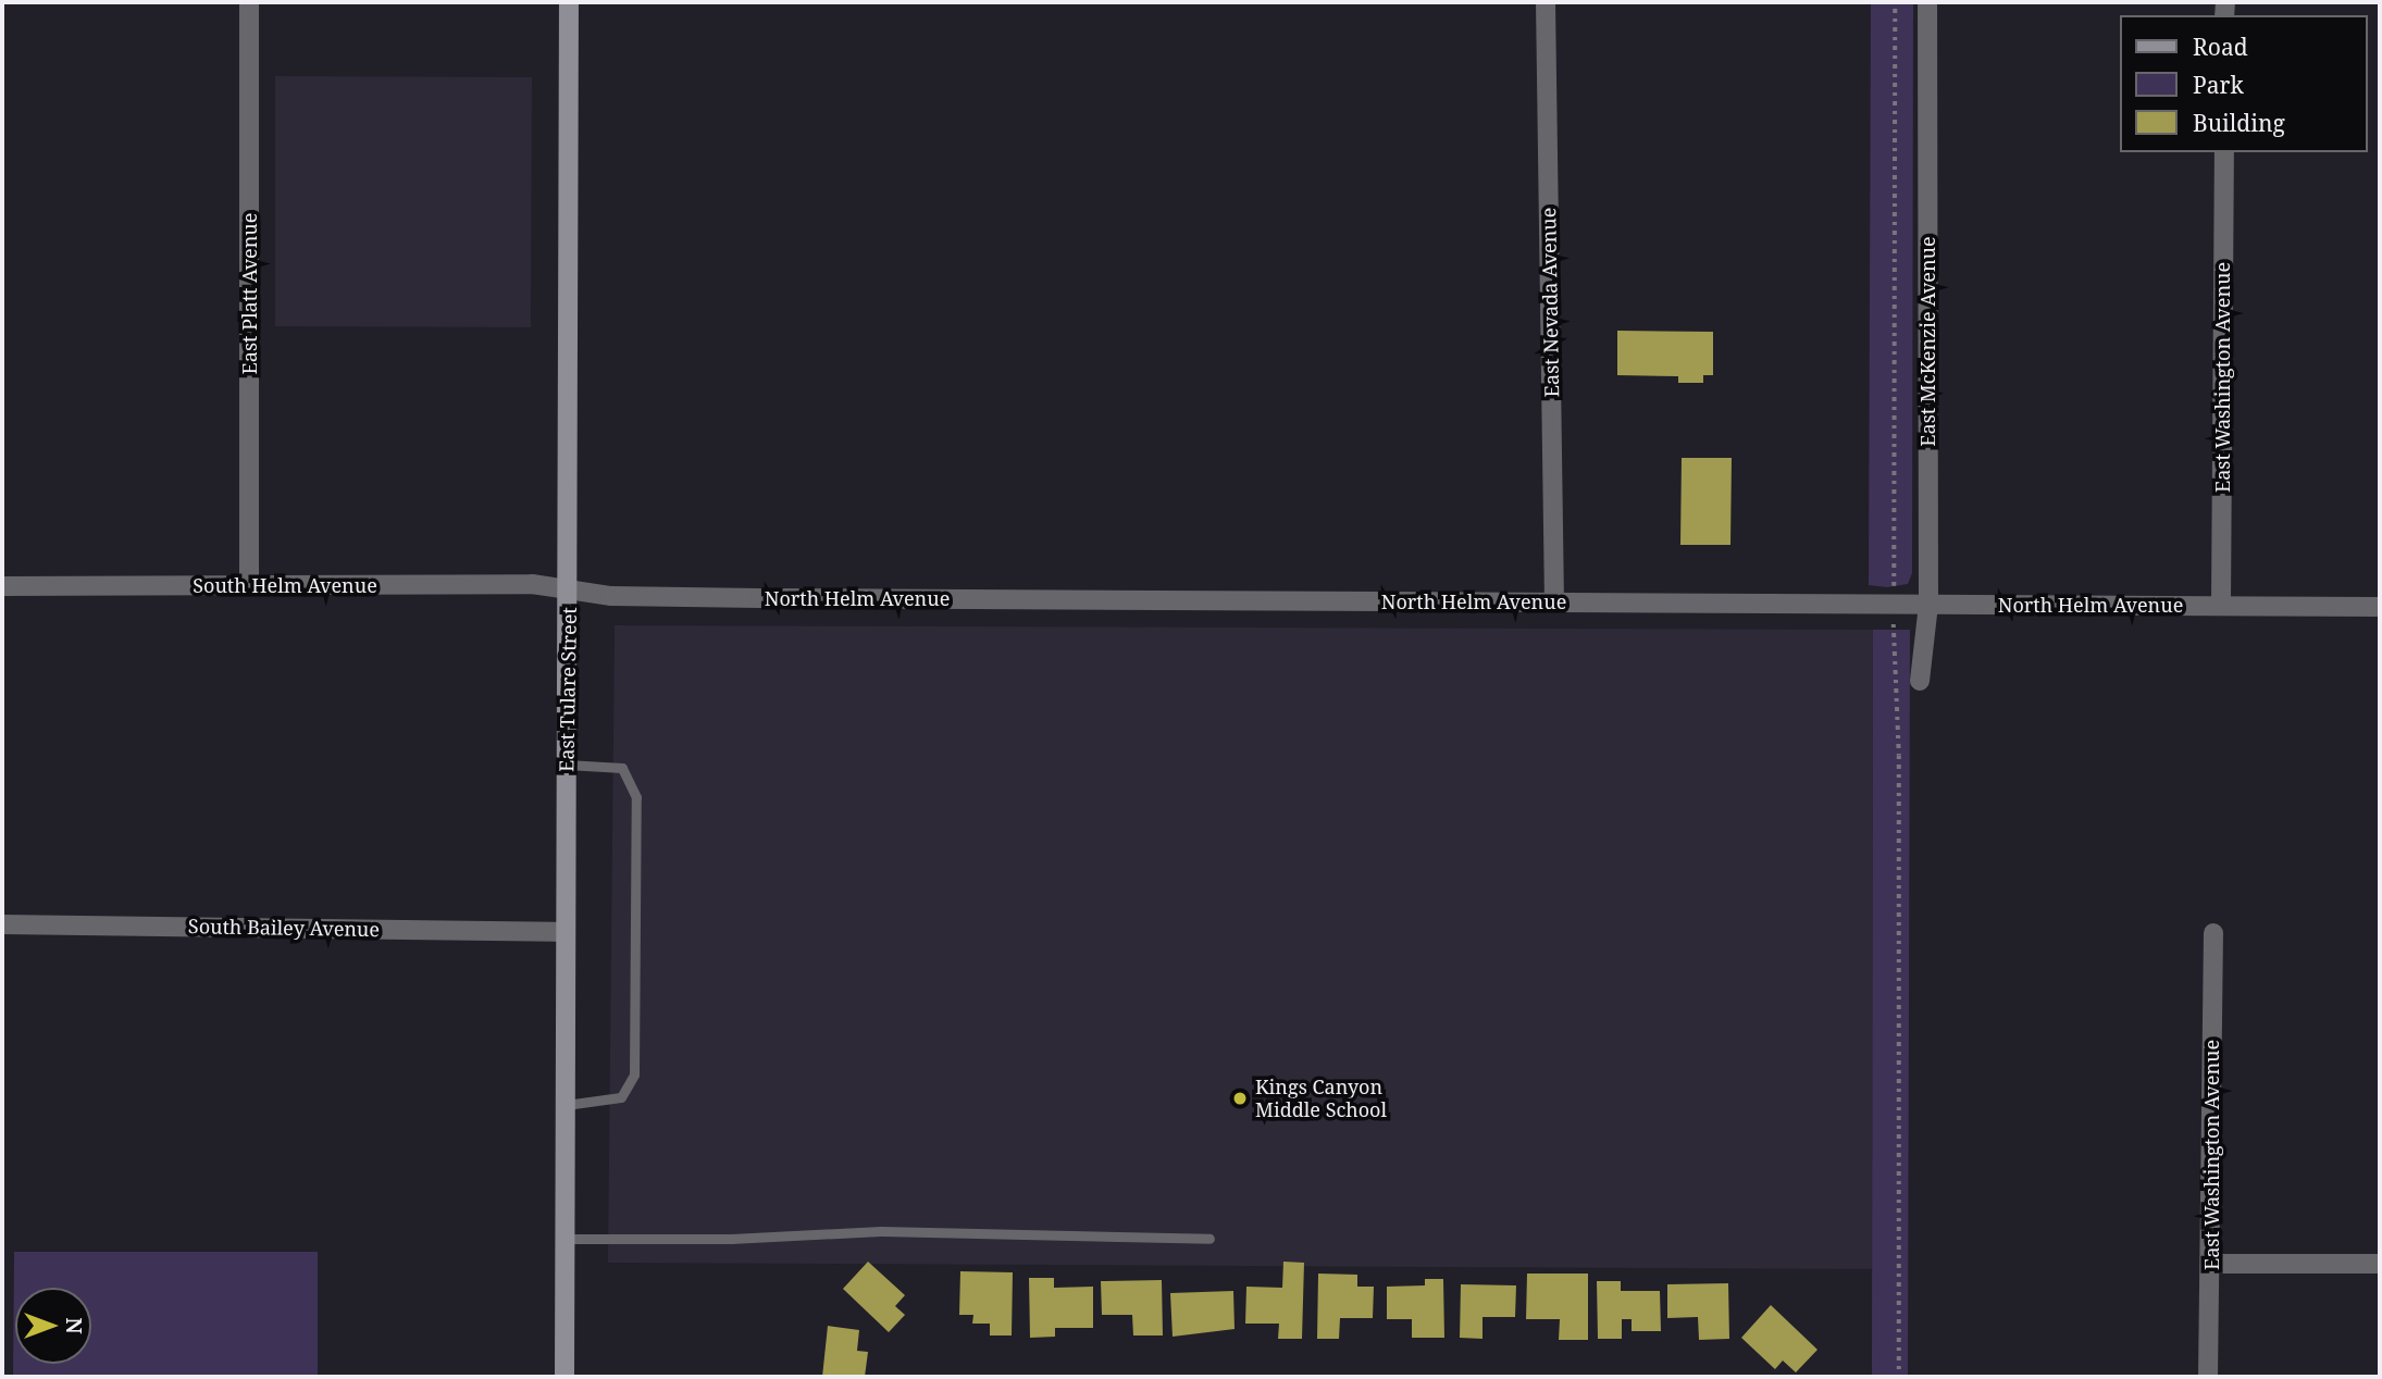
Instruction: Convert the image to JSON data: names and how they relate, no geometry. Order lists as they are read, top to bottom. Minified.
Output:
{"streets":{"main road":["East Tulare Street"],"street":["East Platt Avenue","East Nevada Avenue","East McKenzie Avenue","East Washington Avenue","South Helm Avenue","North Helm Avenue","South Bailey Avenue"]},"crossings":[["East Platt Avenue","South Helm Avenue"],["East Nevada Avenue","North Helm Avenue"],["East McKenzie Avenue","North Helm Avenue"],["East Washington Avenue","North Helm Avenue"],["South Helm Avenue","North Helm Avenue"],["South Helm Avenue","East Tulare Street"],["North Helm Avenue","East Tulare Street"],["East Tulare Street","South Bailey Avenue"]],"places":["Kings Canyon Middle School"],"legend":["Road","Park","Building"],"north":"right"}
